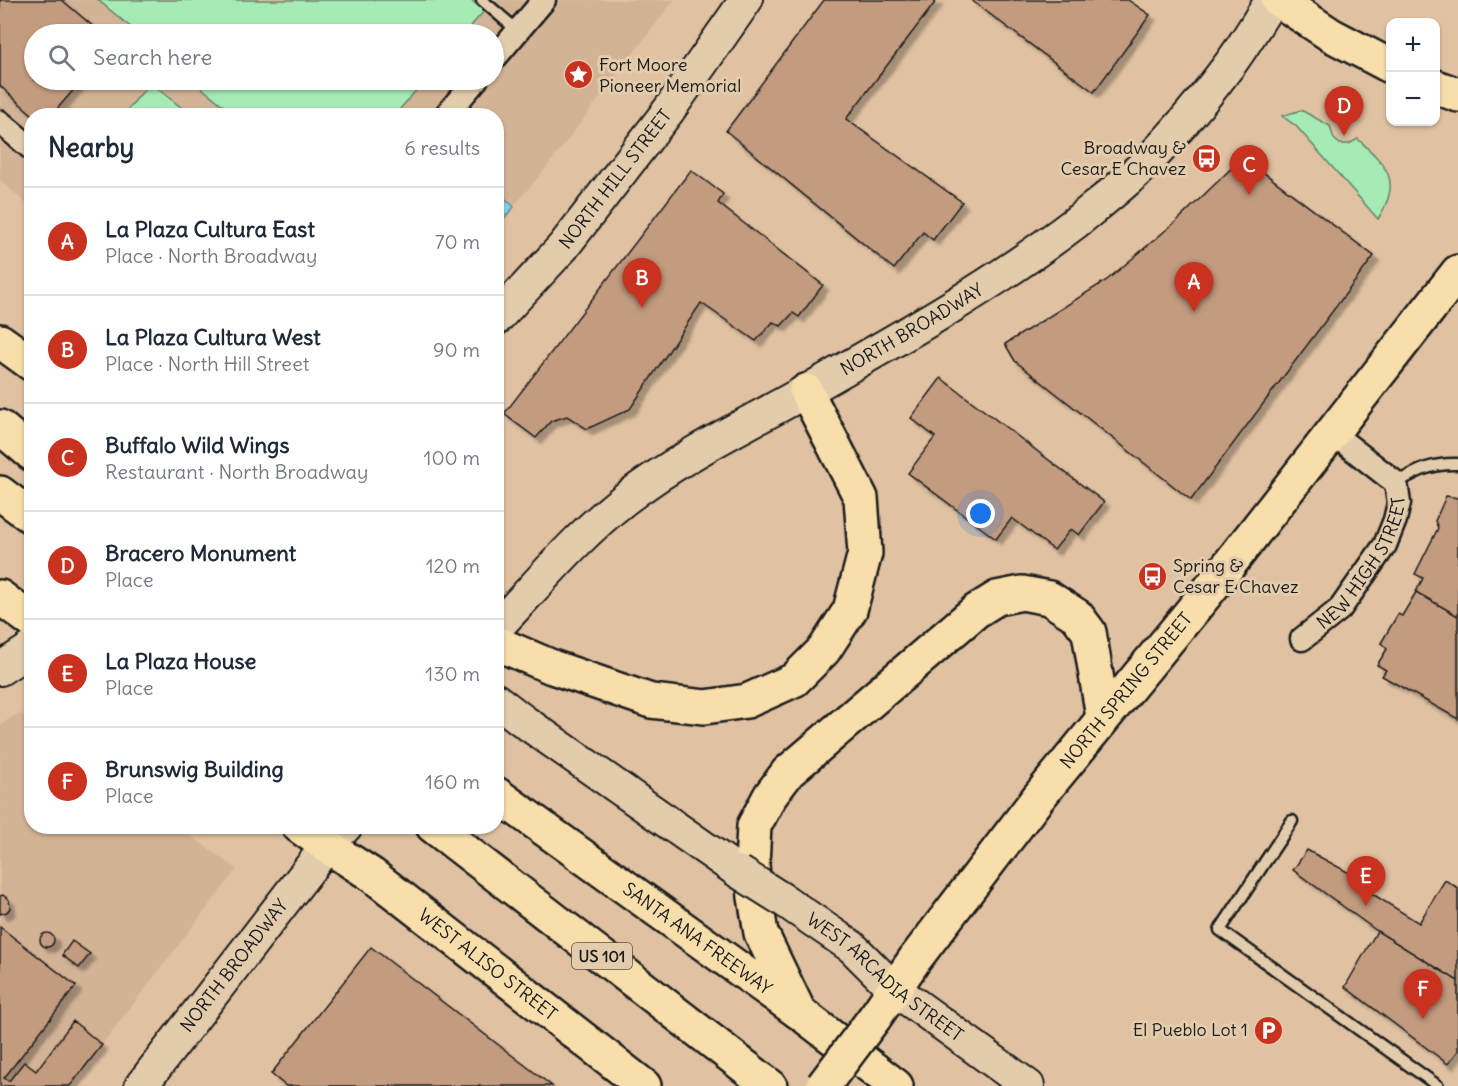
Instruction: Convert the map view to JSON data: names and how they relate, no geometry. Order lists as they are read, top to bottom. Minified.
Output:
{"streets":{"main road":["NORTH HILL STREET","NORTH BROADWAY","NORTH SPRING STREET","SANTA ANA FREEWAY","US 101","WEST ALISO STREET","WEST ARCADIA STREET"],"street":["NEW HIGH STREET"]},"crossings":[["NORTH BROADWAY","WEST ALISO STREET"],["NEW HIGH STREET","NORTH SPRING STREET"],["NORTH SPRING STREET","WEST ARCADIA STREET"]],"places":{"place":["Fort Moore Pioneer Memorial"],"bus stop":["Broadway & Cesar E Chavez","Spring & Cesar E Chavez"],"parking":["El Pueblo Lot 1"]},"page":{"map_buttons":["+","−"],"search":"Search here","pins":["D","C","B","A","E","F"],"heading":["Nearby","6 results"],"list":[{"mark":"A","name":"La Plaza Cultura East","note":"Place · North Broadway","value":"70 m"},{"mark":"B","name":"La Plaza Cultura West","note":"Place · North Hill Street","value":"90 m"},{"mark":"C","name":"Buffalo Wild Wings","note":"Restaurant · North Broadway","value":"100 m"},{"mark":"D","name":"Bracero Monument","note":"Place","value":"120 m"},{"mark":"E","name":"La Plaza House","note":"Place","value":"130 m"},{"mark":"F","name":"Brunswig Building","note":"Place","value":"160 m"}]}}
